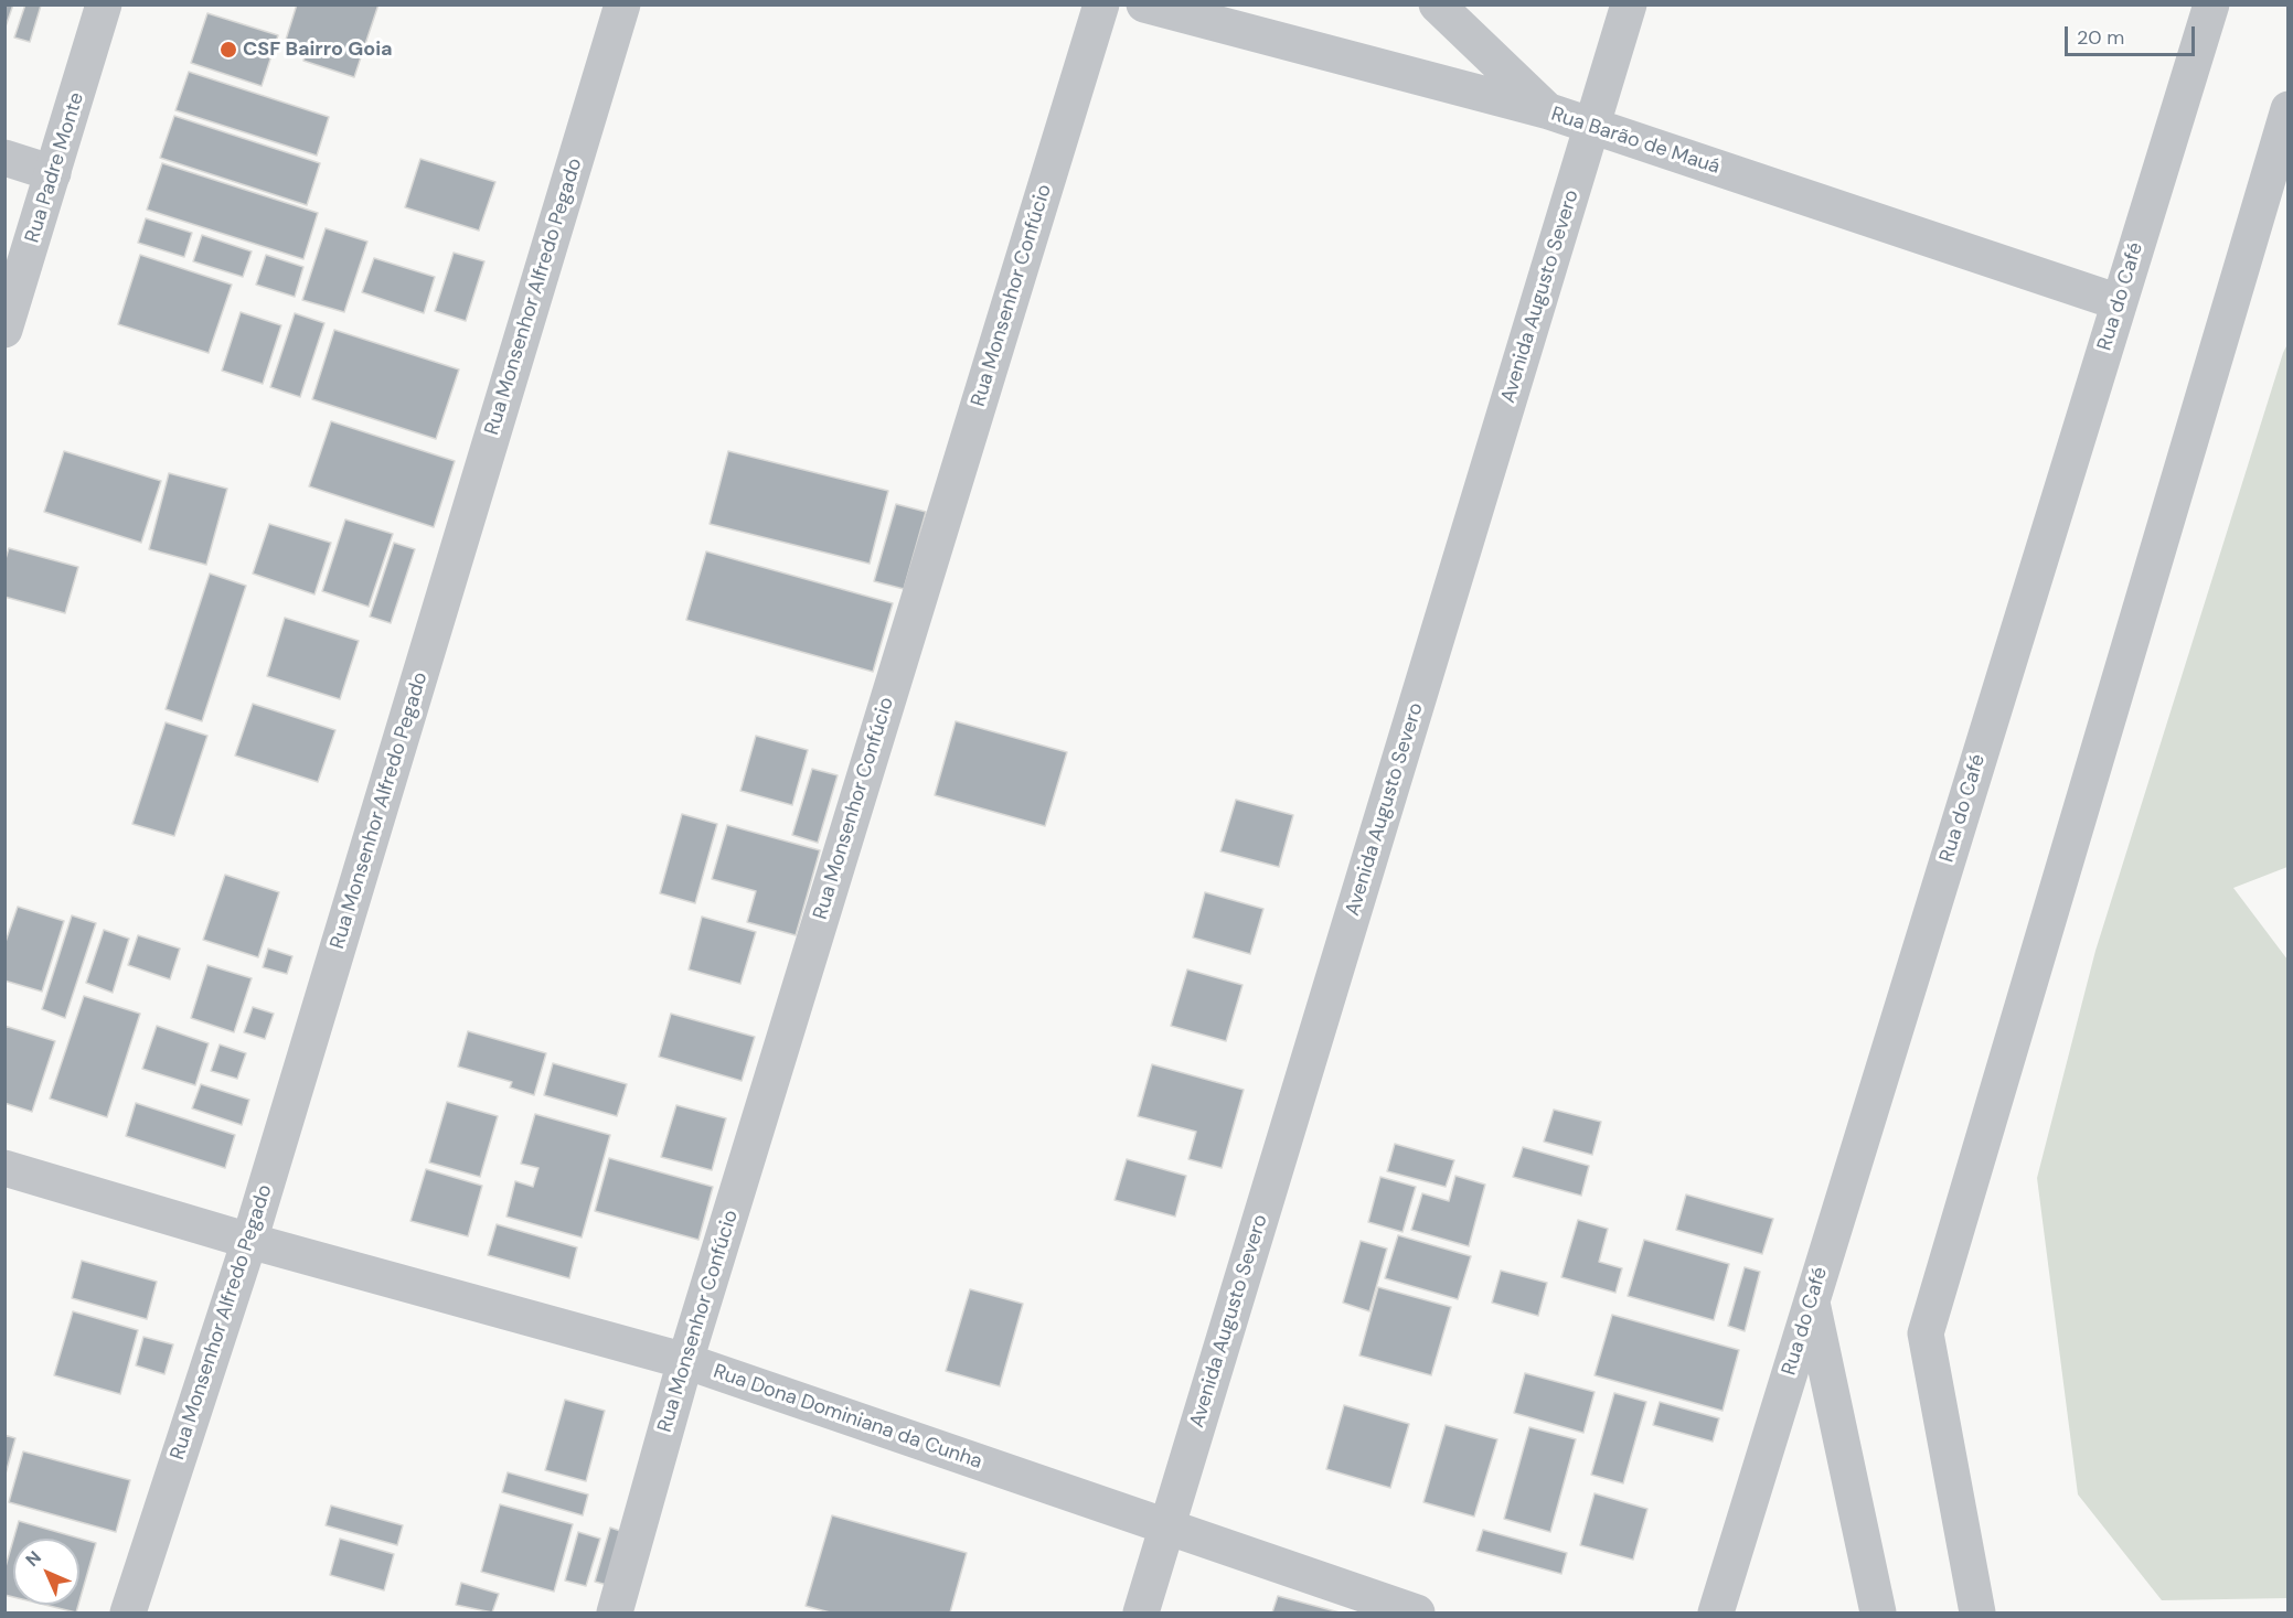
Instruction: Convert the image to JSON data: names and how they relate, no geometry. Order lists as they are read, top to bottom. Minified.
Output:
{"streets":{"street":["Rua Barão de Mauá","Rua Padre Monte","Rua Monsenhor Confúcio","Rua Monsenhor Alfredo Pegado","Avenida Augusto Severo","Rua do Café","Rua Dona Dominiana da Cunha"]},"crossings":[["Rua Barão de Mauá","Avenida Augusto Severo"],["Rua Barão de Mauá","Rua do Café"],["Rua Monsenhor Confúcio","Rua Dona Dominiana da Cunha"],["Rua Monsenhor Alfredo Pegado","Rua Dona Dominiana da Cunha"],["Avenida Augusto Severo","Rua Dona Dominiana da Cunha"]],"places":["CSF Bairro Goia"],"scale_bar":"20 m","north":"top left"}
